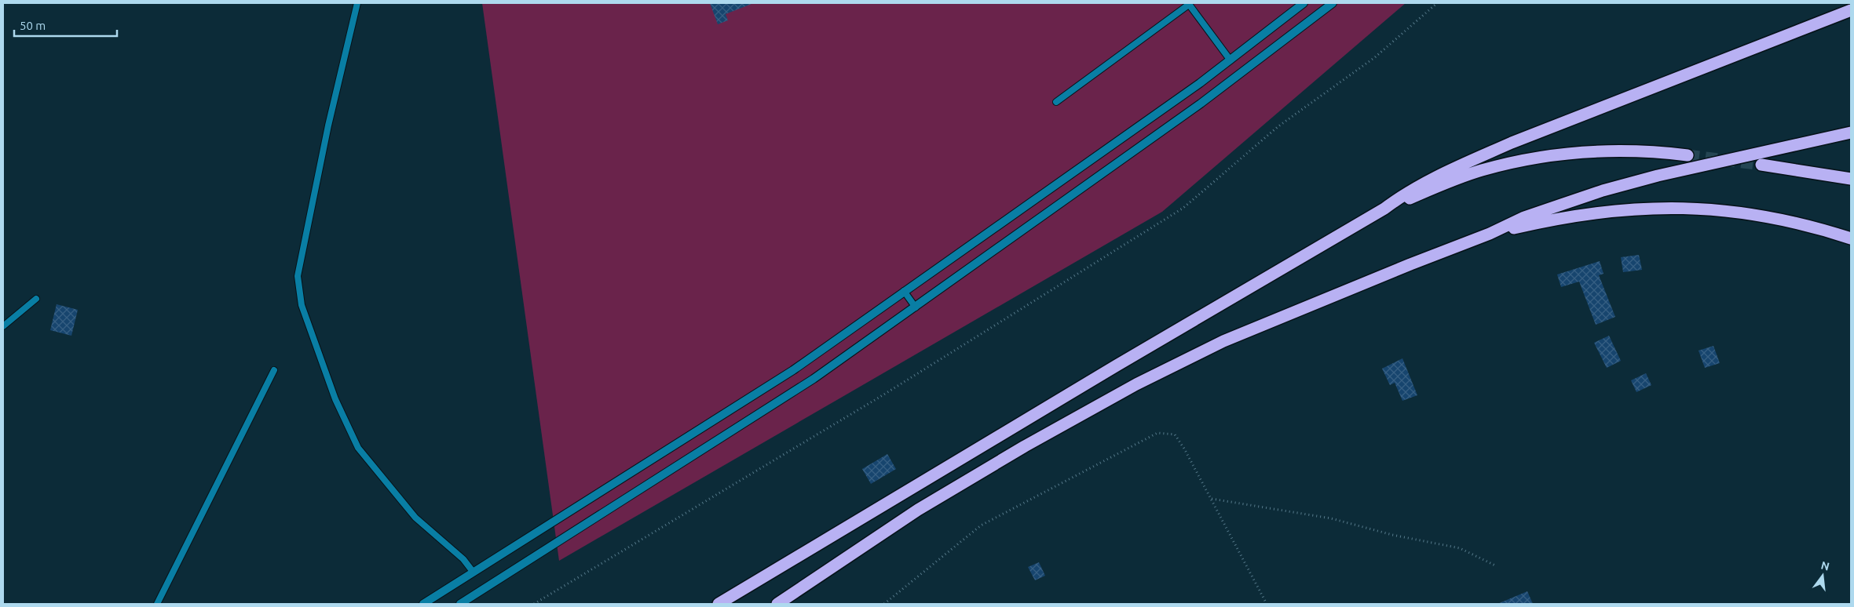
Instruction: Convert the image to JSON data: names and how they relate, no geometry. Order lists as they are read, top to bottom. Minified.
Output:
{"scale_bar":"50 m","north":"top"}
